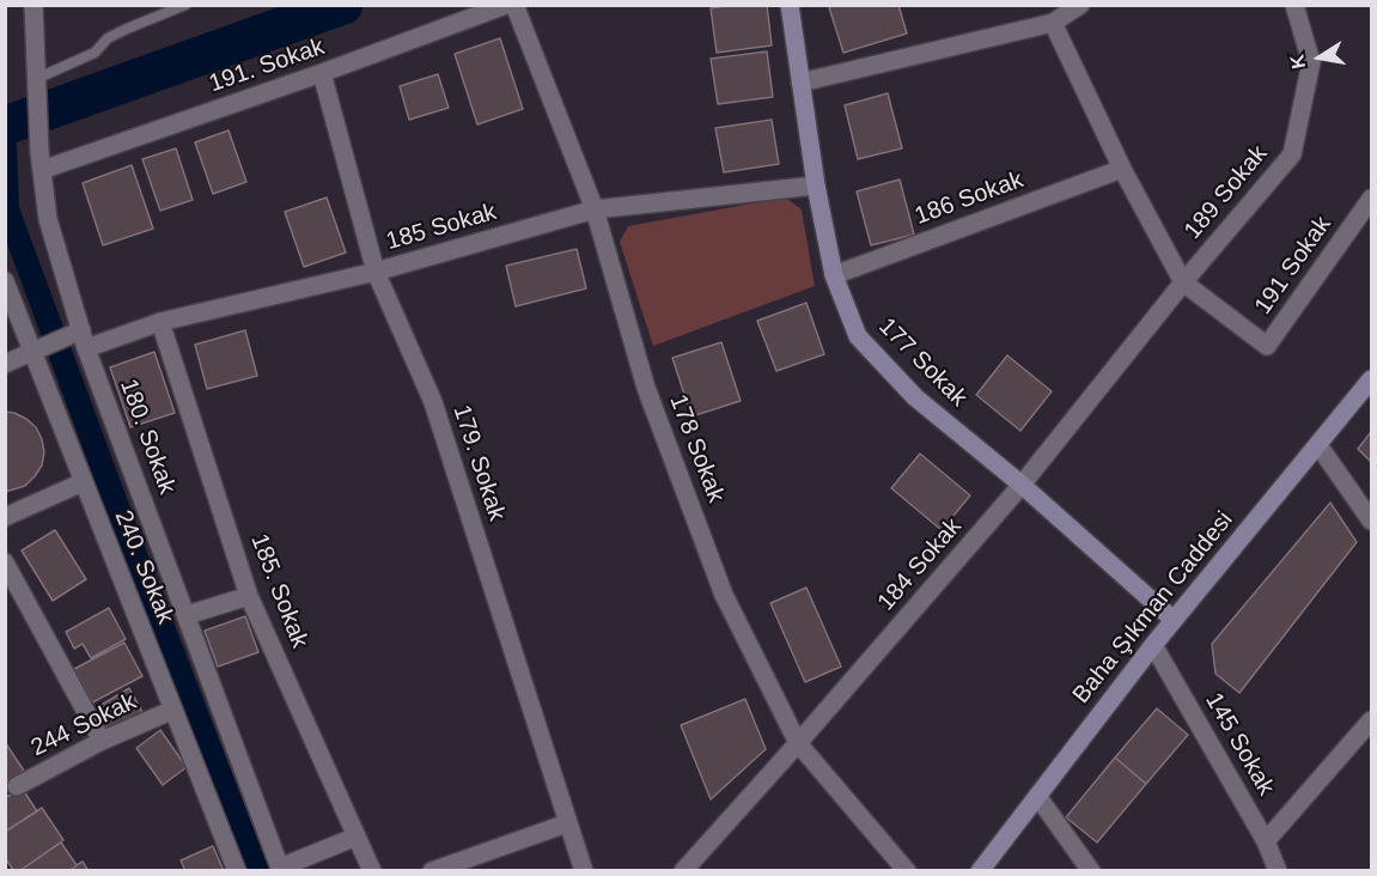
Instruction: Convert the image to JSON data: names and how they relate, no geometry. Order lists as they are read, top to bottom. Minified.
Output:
{"streets":{"street":["191. Sokak","189 Sokak","186 Sokak","185 Sokak","191 Sokak","177 Sokak","180. Sokak","178 Sokak","179. Sokak","184 Sokak","240. Sokak","185. Sokak","Baha Şıkman Caddesi","244 Sokak","145 Sokak"]},"crossings":[["191. Sokak","180. Sokak"],["191. Sokak","179. Sokak"],["189 Sokak","191 Sokak"],["189 Sokak","184 Sokak"],["186 Sokak","177 Sokak"],["185 Sokak","177 Sokak"],["185 Sokak","180. Sokak"],["185 Sokak","178 Sokak"],["185 Sokak","179. Sokak"],["185 Sokak","240. Sokak"],["185 Sokak","185. Sokak"],["191 Sokak","184 Sokak"],["177 Sokak","184 Sokak"],["177 Sokak","Baha Şıkman Caddesi"],["178 Sokak","184 Sokak"],["240. Sokak","244 Sokak"],["Baha Şıkman Caddesi","145 Sokak"]],"north":"left"}
